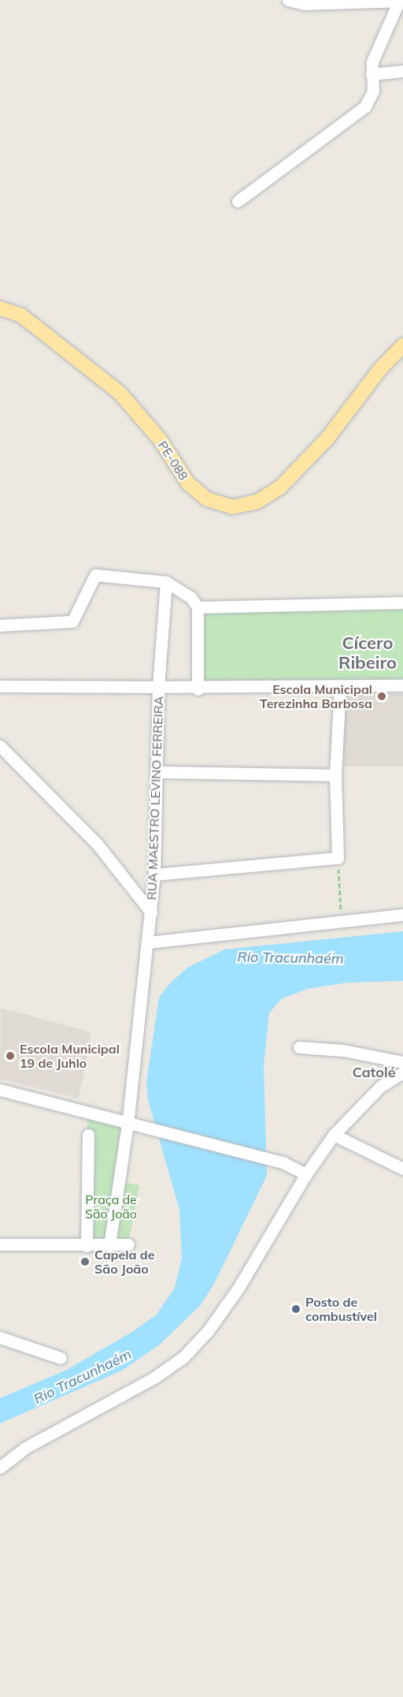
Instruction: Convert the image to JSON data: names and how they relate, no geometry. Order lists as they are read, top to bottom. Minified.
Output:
{"streets":{"main road":["PE-088"],"street":["RUA MAESTRO LEVINO FERREIRA"]},"districts":["Cícero Ribeiro","Catolé"],"water":["Rio Tracunhaém"],"parks":["Praça de São João"],"places":["Escola Municipal Terezinha Barbosa","Escola Municipal 19 de Juhlo","Capela de São João","Posto de combustível"]}
